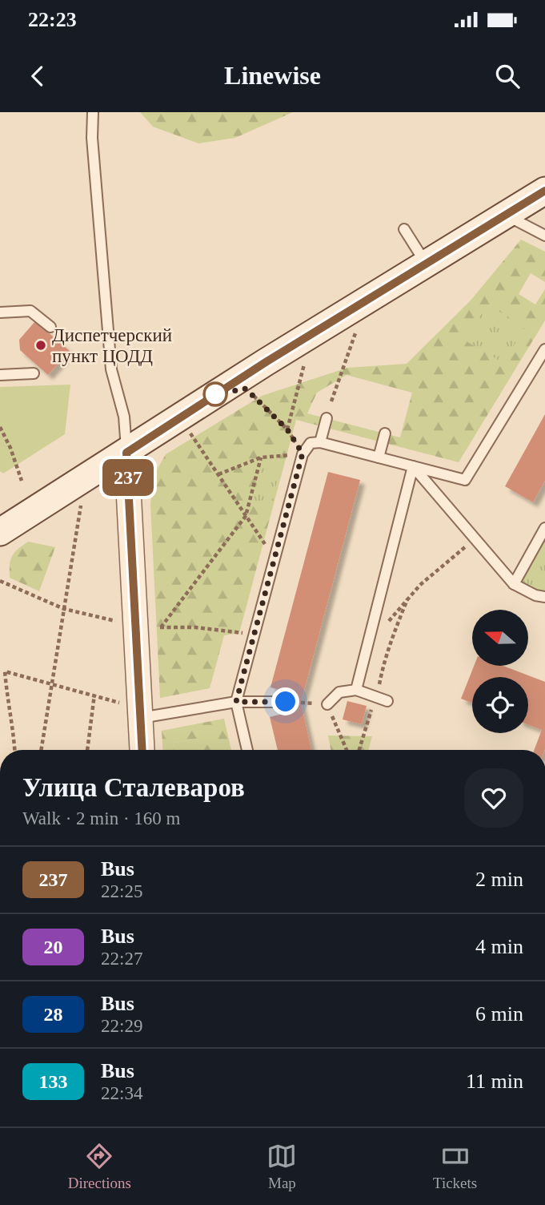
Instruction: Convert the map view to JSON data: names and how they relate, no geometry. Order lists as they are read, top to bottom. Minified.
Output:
{"places":["Диспетчерский пункт ЦОДД"],"lines":["bus line 237"],"north":"left","page":{"status":"22:23","header":"Linewise","on_map":"237","heading":["Улица Сталеваров","Walk · 2 min · 160 m"],"list":[{"mark":"237","name":"Bus","note":"22:25","value":"2 min"},{"mark":"20","name":"Bus","note":"22:27","value":"4 min"},{"mark":"28","name":"Bus","note":"22:29","value":"6 min"},{"mark":"133","name":"Bus","note":"22:34","value":"11 min"}],"tabs":["Directions","Map","Tickets"]}}
